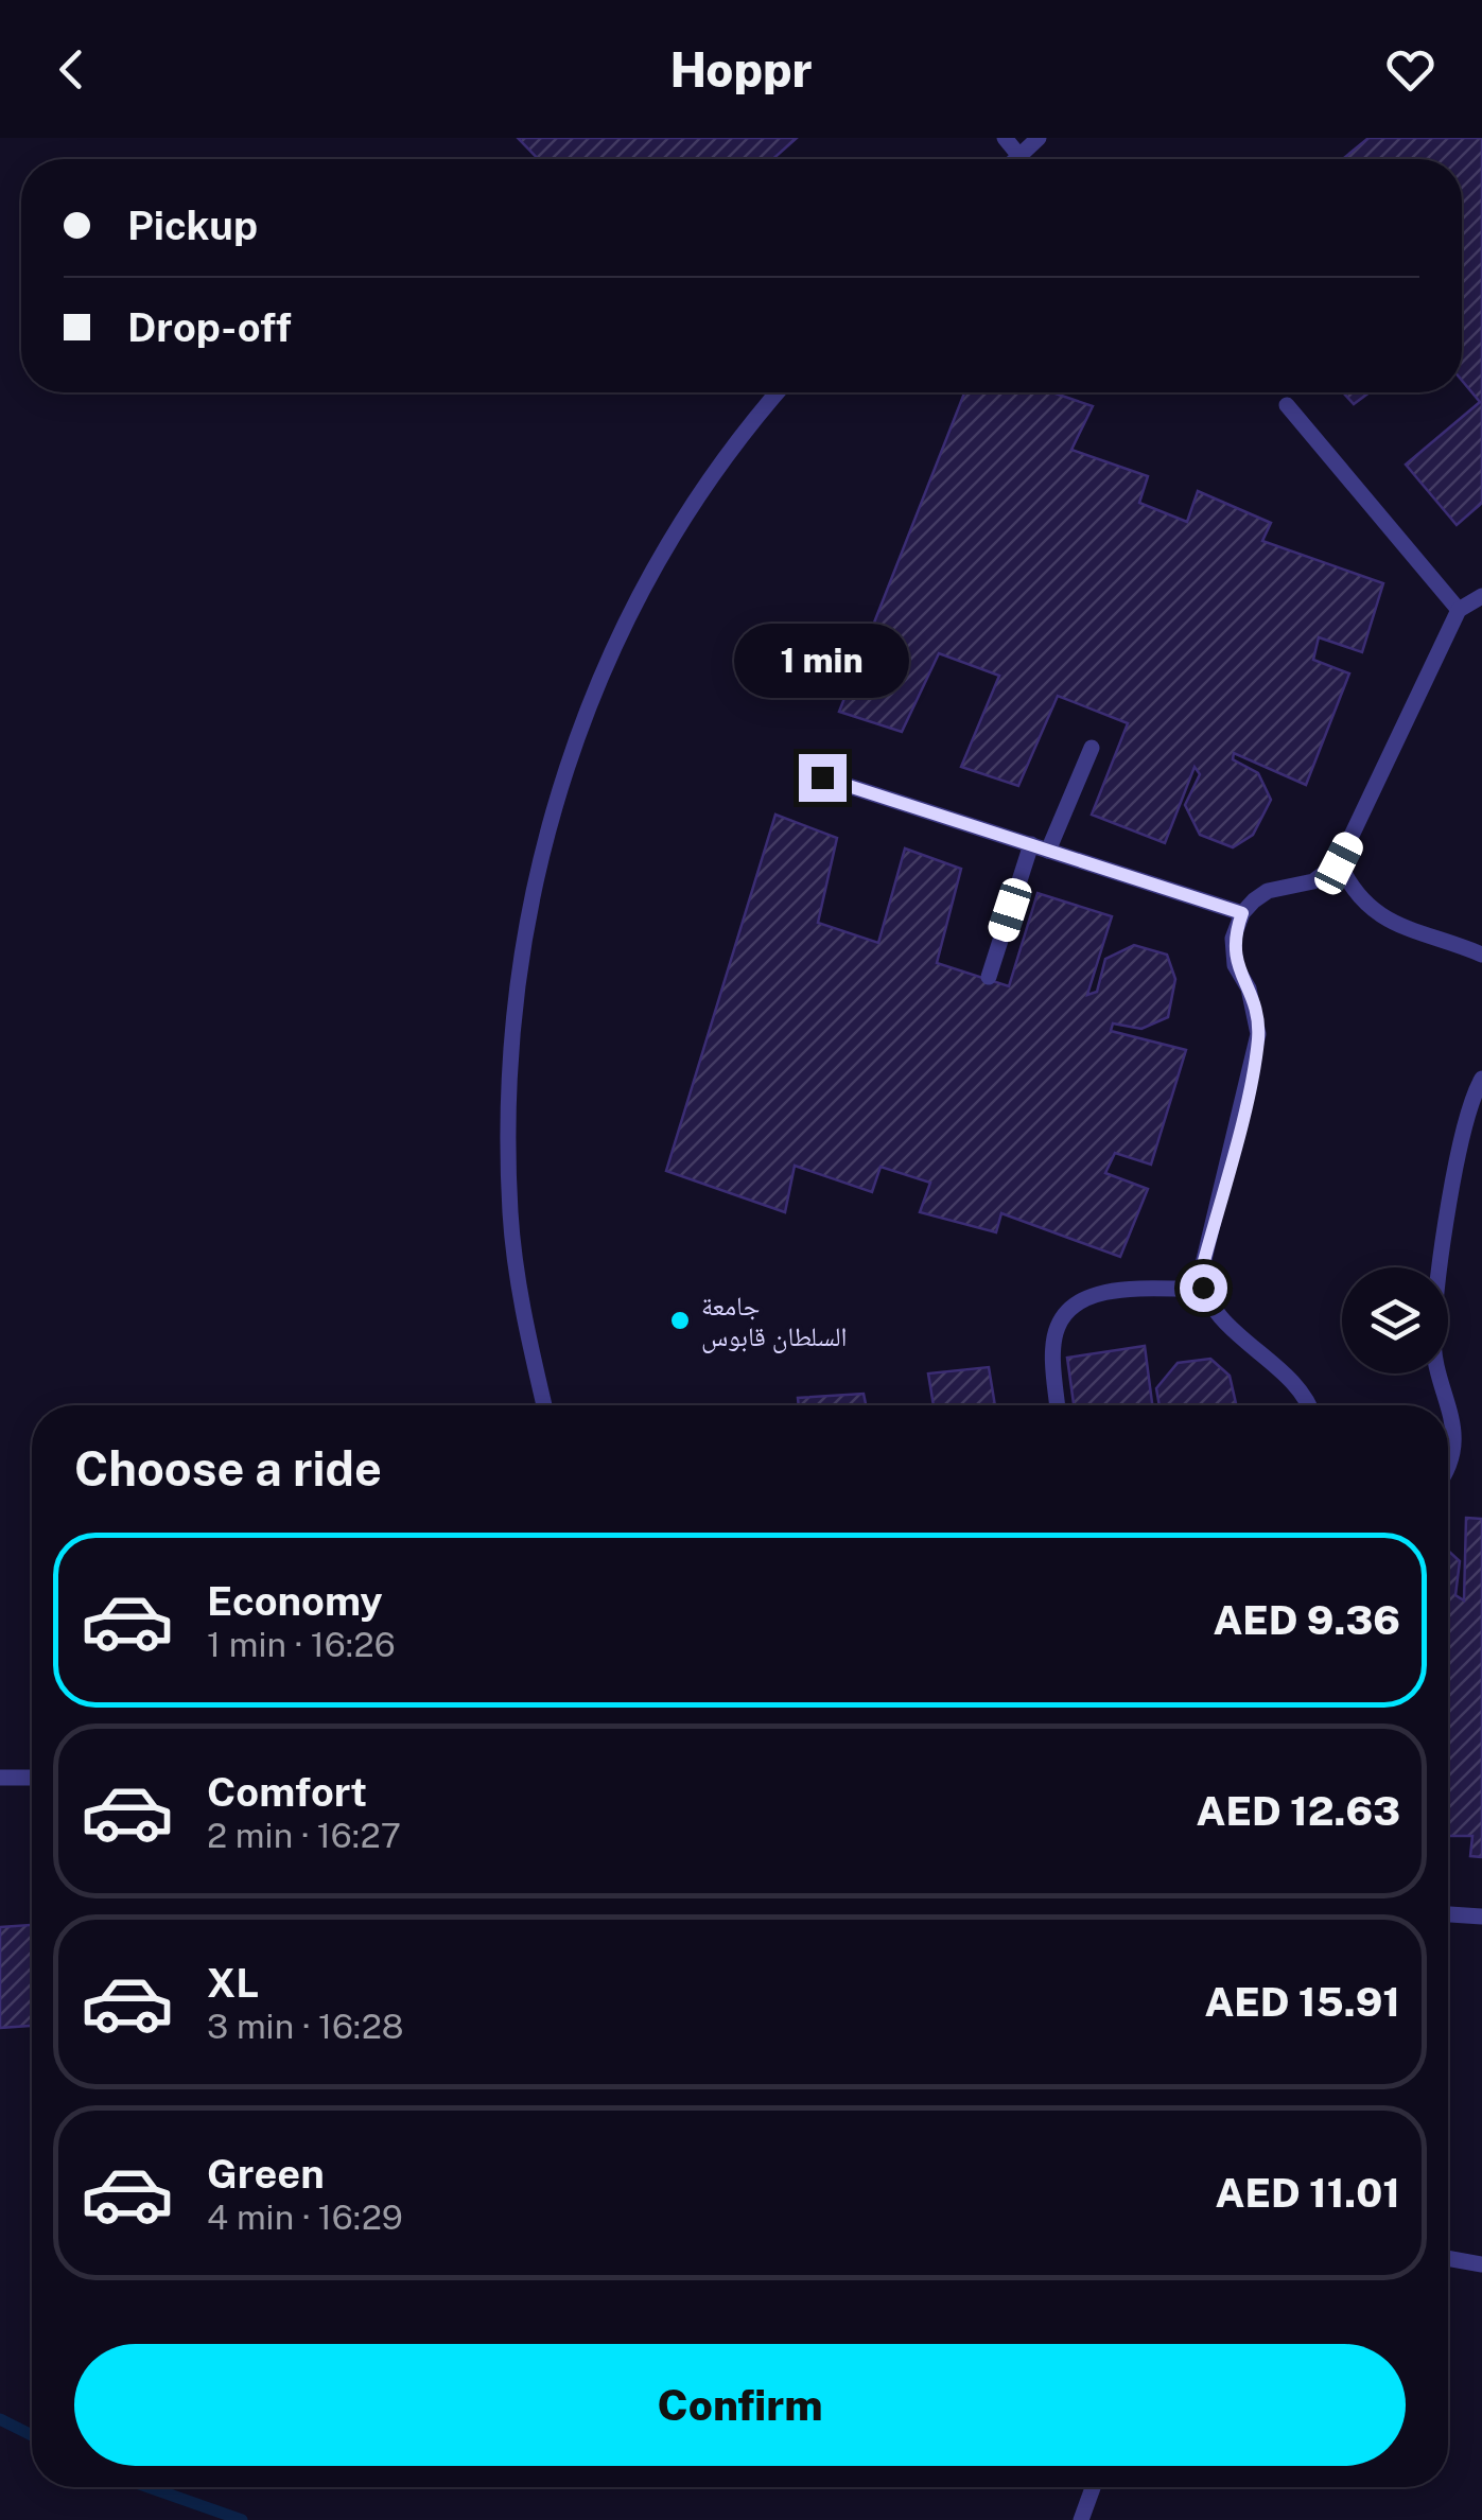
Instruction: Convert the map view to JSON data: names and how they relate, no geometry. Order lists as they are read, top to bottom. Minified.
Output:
{"places":["جامعة السلطان قابوس"],"page":{"header":"Hoppr","banner":["Pickup","Drop-off"],"bubble":"1 min","heading":"Choose a ride","list":[{"name":"Economy","note":"1 min · 16:26","value":"AED 9.36"},{"name":"Comfort","note":"2 min · 16:27","value":"AED 12.63"},{"name":"XL","note":"3 min · 16:28","value":"AED 15.91"},{"name":"Green","note":"4 min · 16:29","value":"AED 11.01"}],"buttons":"Confirm"}}
